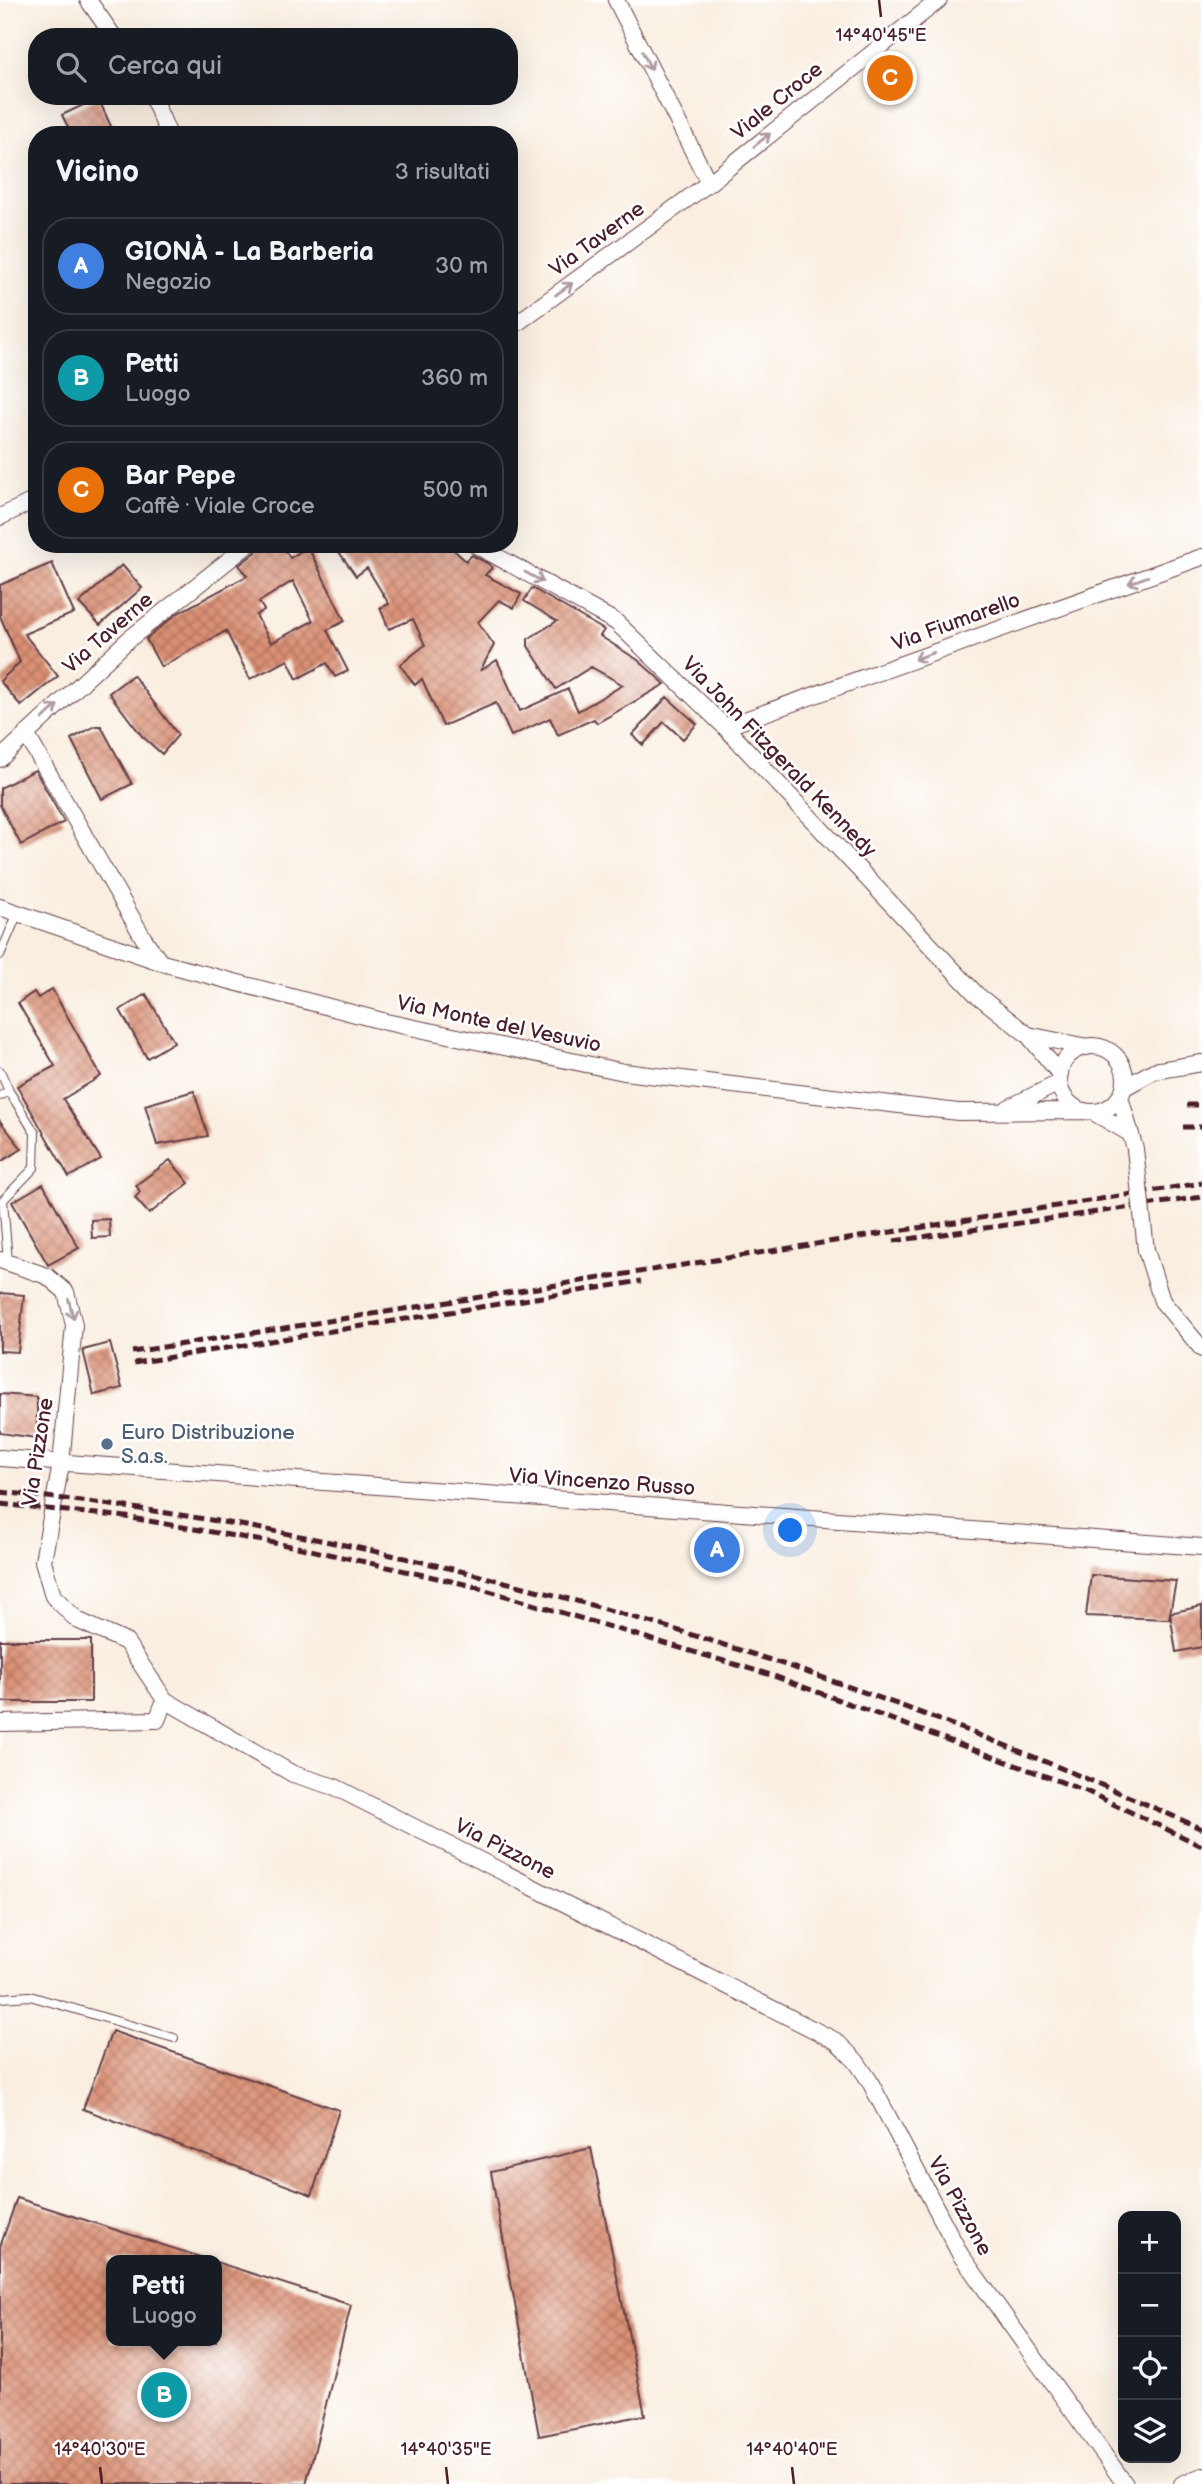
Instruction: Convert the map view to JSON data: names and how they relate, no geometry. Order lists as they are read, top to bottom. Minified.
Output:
{"streets":{"street":["Viale Croce","Via Taverne","Via Fiumarello","Via John Fitzgerald Kennedy","Via Monte del Vesuvio","Via Pizzone","Via Vincenzo Russo"]},"crossings":[["Viale Croce","Via Taverne"],["Via Fiumarello","Via John Fitzgerald Kennedy"],["Via John Fitzgerald Kennedy","Via Monte del Vesuvio"],["Via Pizzone","Via Vincenzo Russo"]],"one_way":["Viale Croce","Via Taverne","Via Fiumarello"],"places":["Euro Distribuzione S.a.s."],"page":{"search":"Cerca qui","pins":["C","A","B"],"heading":["Vicino","3 risultati"],"list":[{"mark":"A","name":"GIONÀ - La Barberia","note":"Negozio","value":"30 m"},{"mark":"B","name":"Petti","note":"Luogo","value":"360 m"},{"mark":"C","name":"Bar Pepe","note":"Caffè · Viale Croce","value":"500 m"}],"map_buttons":["+","−"],"popup":["Petti","Luogo"]},"coordinates":["14°40'45\"E","14°40'30\"E","14°40'35\"E","14°40'40\"E"]}
